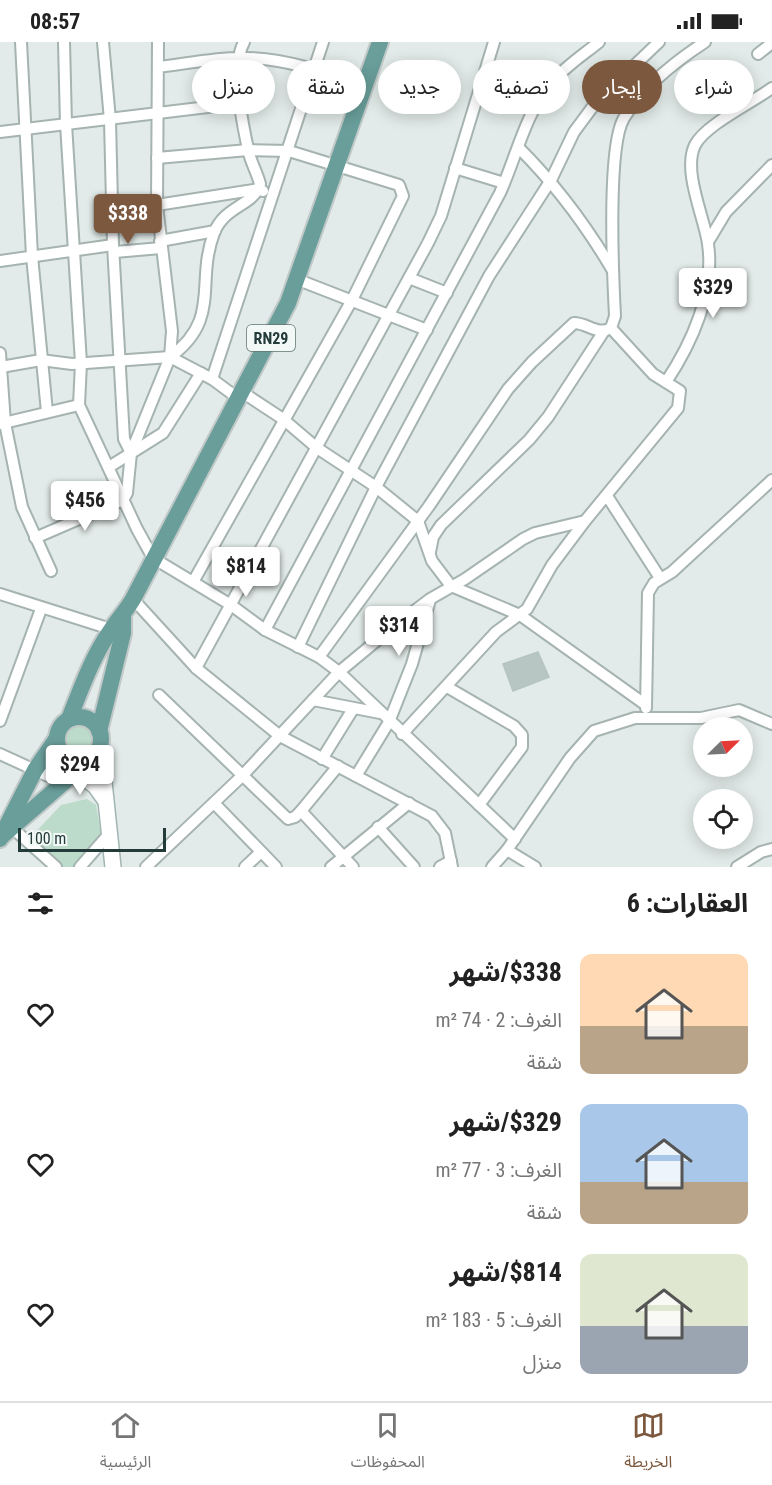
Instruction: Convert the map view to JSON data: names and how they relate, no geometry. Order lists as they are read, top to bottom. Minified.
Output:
{"streets":{"main road":["RN29"]},"scale_bar":"100 m","north":"top right","page":{"status":"08:57","chip":["شراء","إيجار","تصفية","جديد","شقة","منزل"],"price":["$338","$329","$456","$814","$314","$294"],"scale":"100 m","heading":"العقارات: 6","list":[{"name":"$338/شهر","note":"الغرف: 2 · 74 m² · شقة"},{"name":"$329/شهر","note":"الغرف: 3 · 77 m² · شقة"},{"name":"$814/شهر","note":"الغرف: 5 · 183 m² · منزل"}],"tabs":["الخريطة","المحفوظات","الرئيسية"]}}
